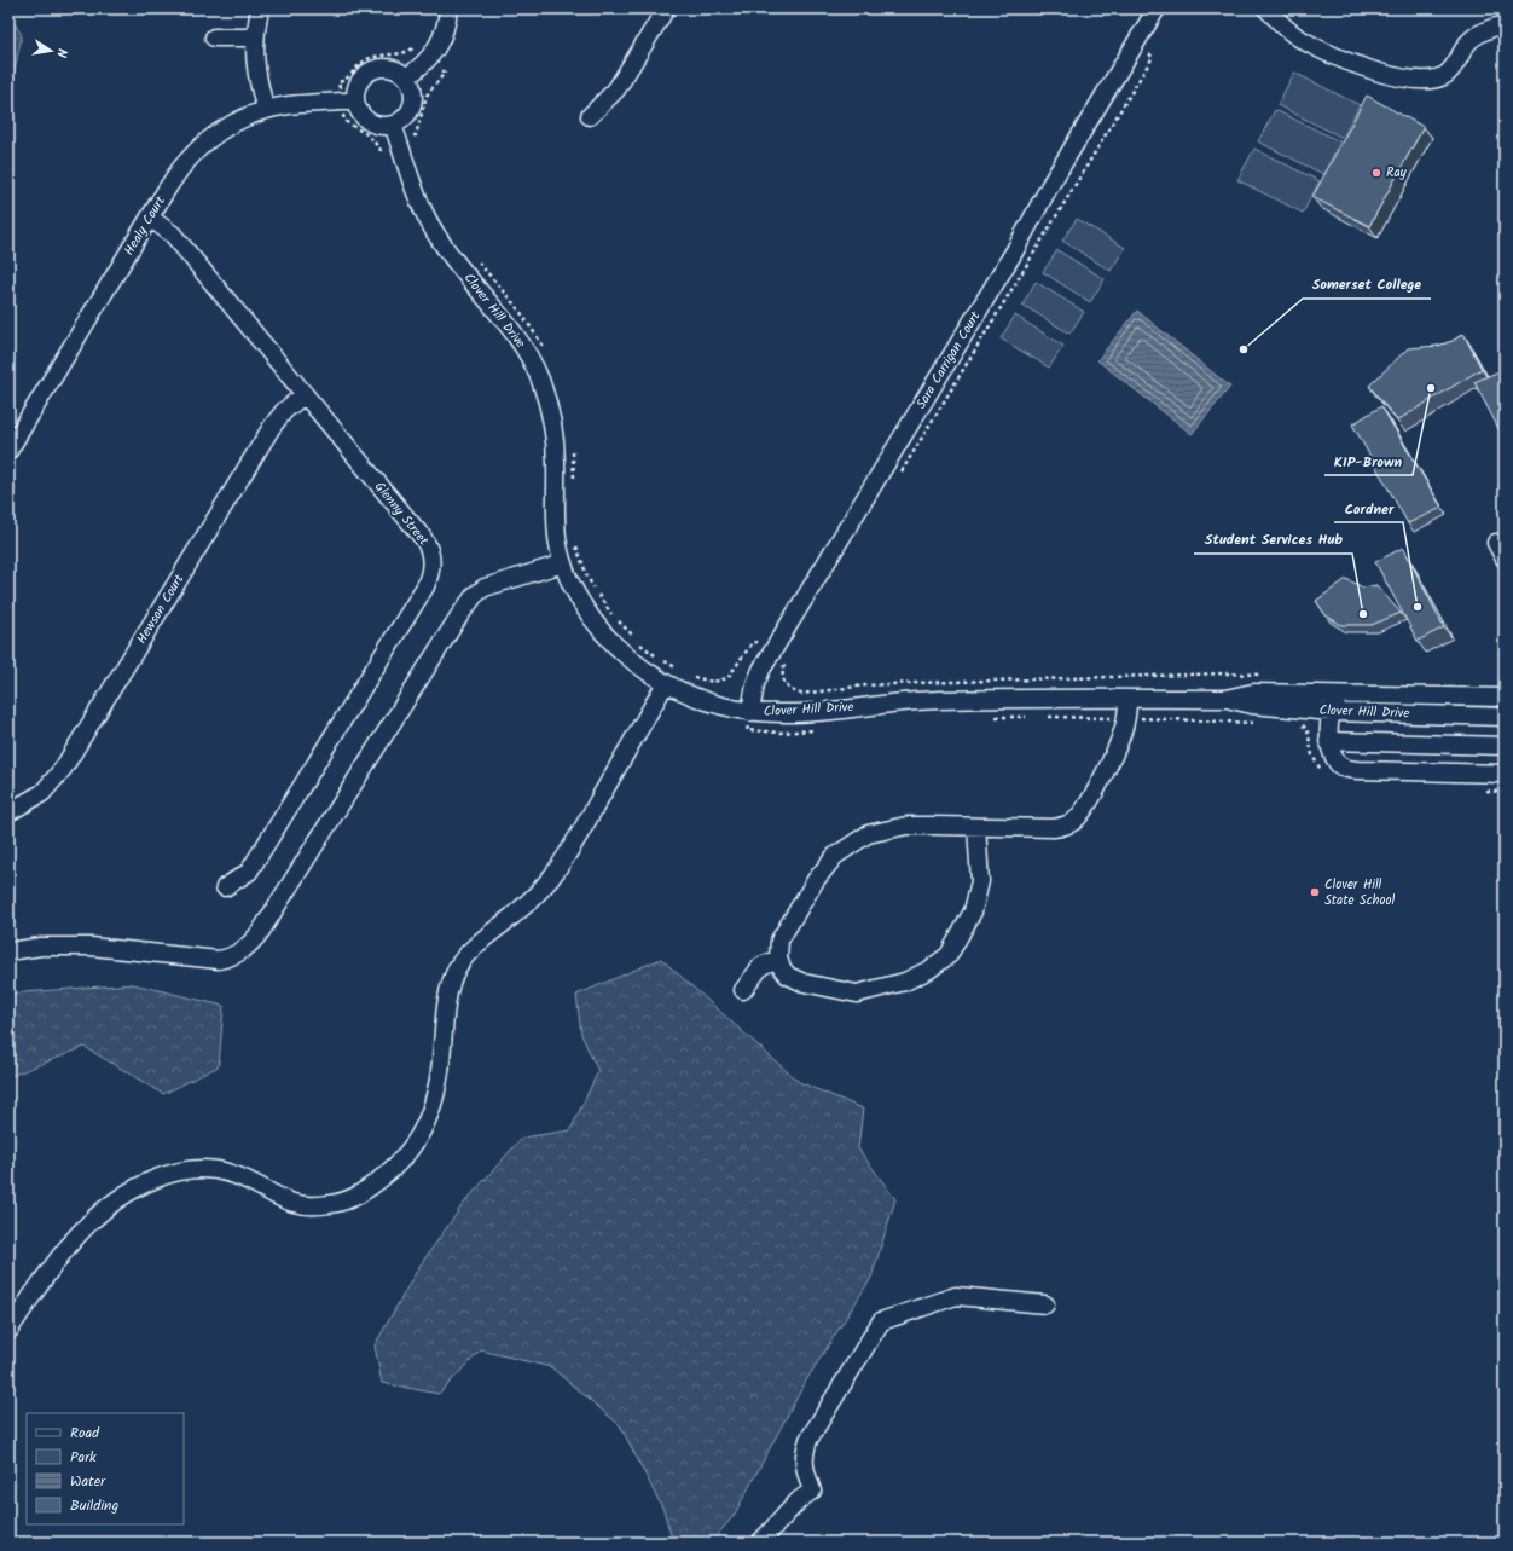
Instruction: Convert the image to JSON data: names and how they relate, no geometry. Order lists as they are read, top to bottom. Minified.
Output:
{"streets":{"street":["Healy Court","Clover Hill Drive","Sara Carrigan Court","Glenny Street","Hewson Court"]},"crossings":[["Healy Court","Clover Hill Drive"],["Healy Court","Glenny Street"],["Clover Hill Drive","Sara Carrigan Court"],["Glenny Street","Hewson Court"]],"places":["Ray","Somerset College","KIP-Brown","Cordner","Student Services Hub","Clover Hill State School"],"legend":["Road","Park","Water","Building"],"north":"right"}
